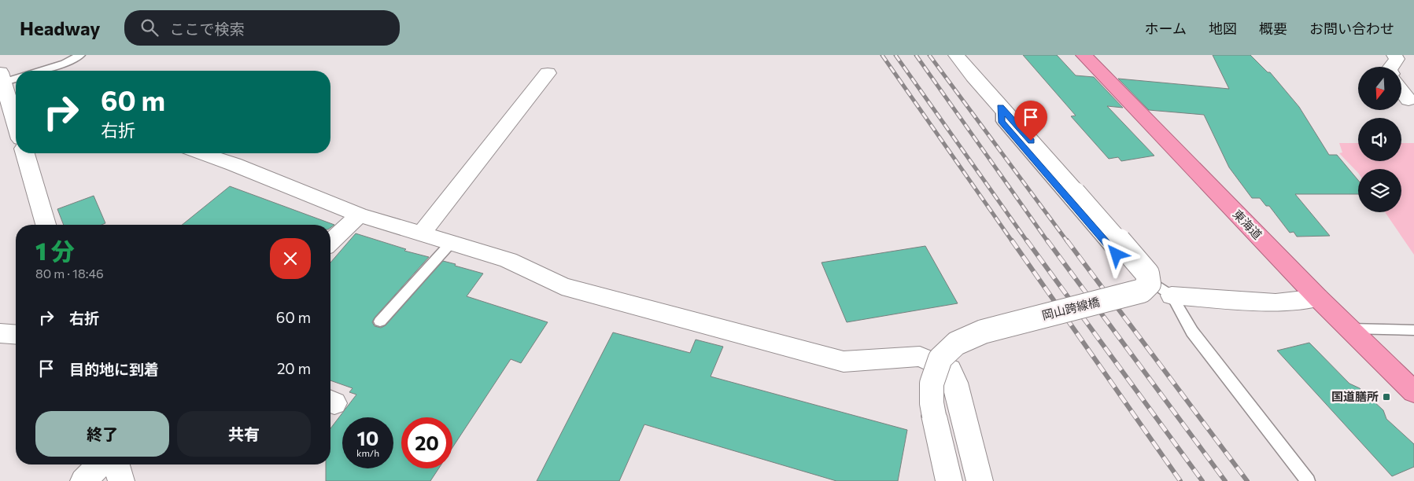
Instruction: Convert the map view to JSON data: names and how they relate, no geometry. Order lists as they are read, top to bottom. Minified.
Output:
{"streets":{"highway":["東海道"],"street":["岡山跨線橋"]},"places":{"transit":["国道膳所"]},"north":"bottom","page":{"header":"Headway","search":"ここで検索","nav":["ホーム","地図","概要","お問い合わせ"],"turn":["60 m","右折"],"heading":["1 分","80 m · 18:46"],"list":[{"name":"右折","value":"60 m"},{"name":"目的地に到着","value":"20 m"}],"buttons":["終了","共有"],"speed":"10 km/h","limit":"20"}}
